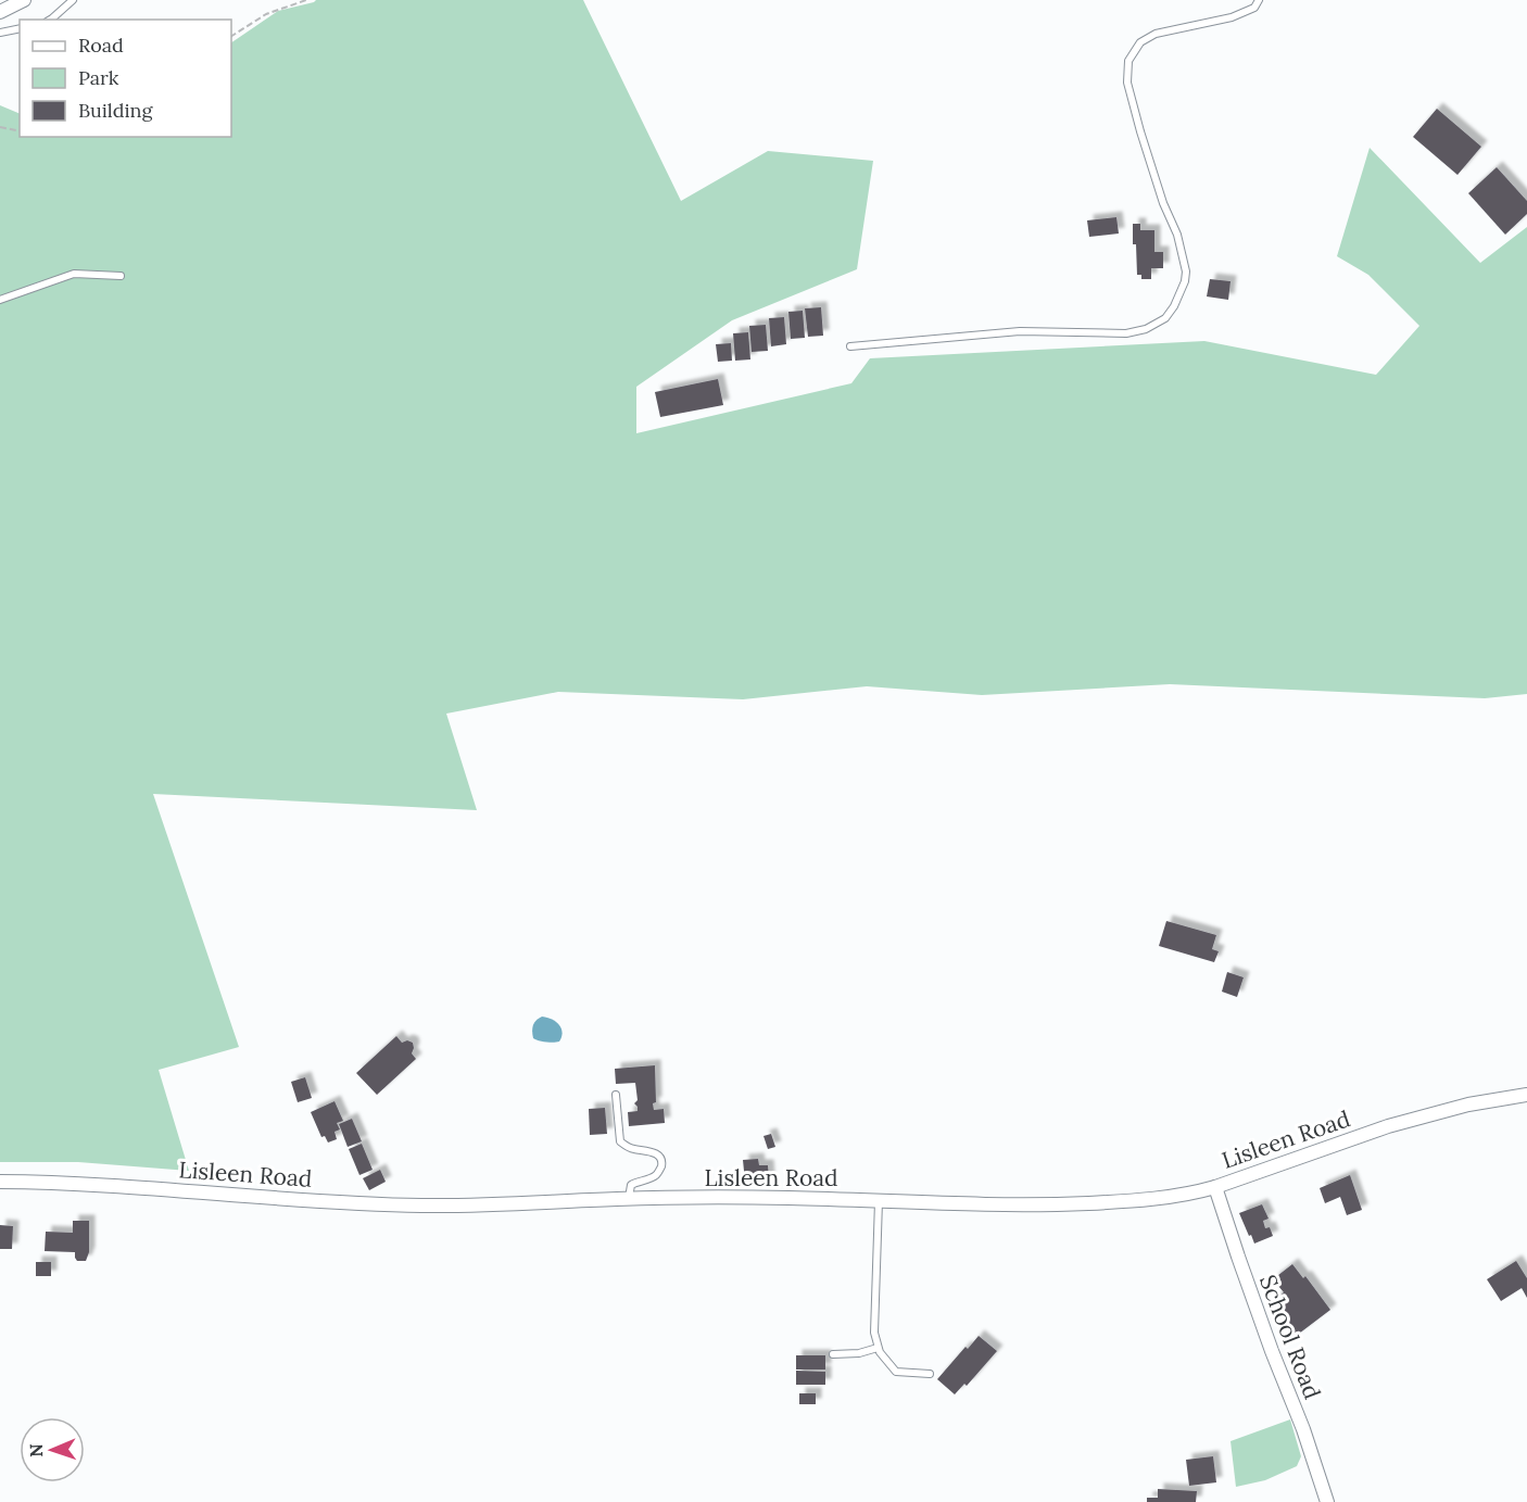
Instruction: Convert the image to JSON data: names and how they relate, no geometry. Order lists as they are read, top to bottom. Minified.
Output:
{"streets":{"street":["Lisleen Road","School Road"]},"crossings":[["Lisleen Road","School Road"]],"legend":["Road","Park","Building"],"north":"left"}
